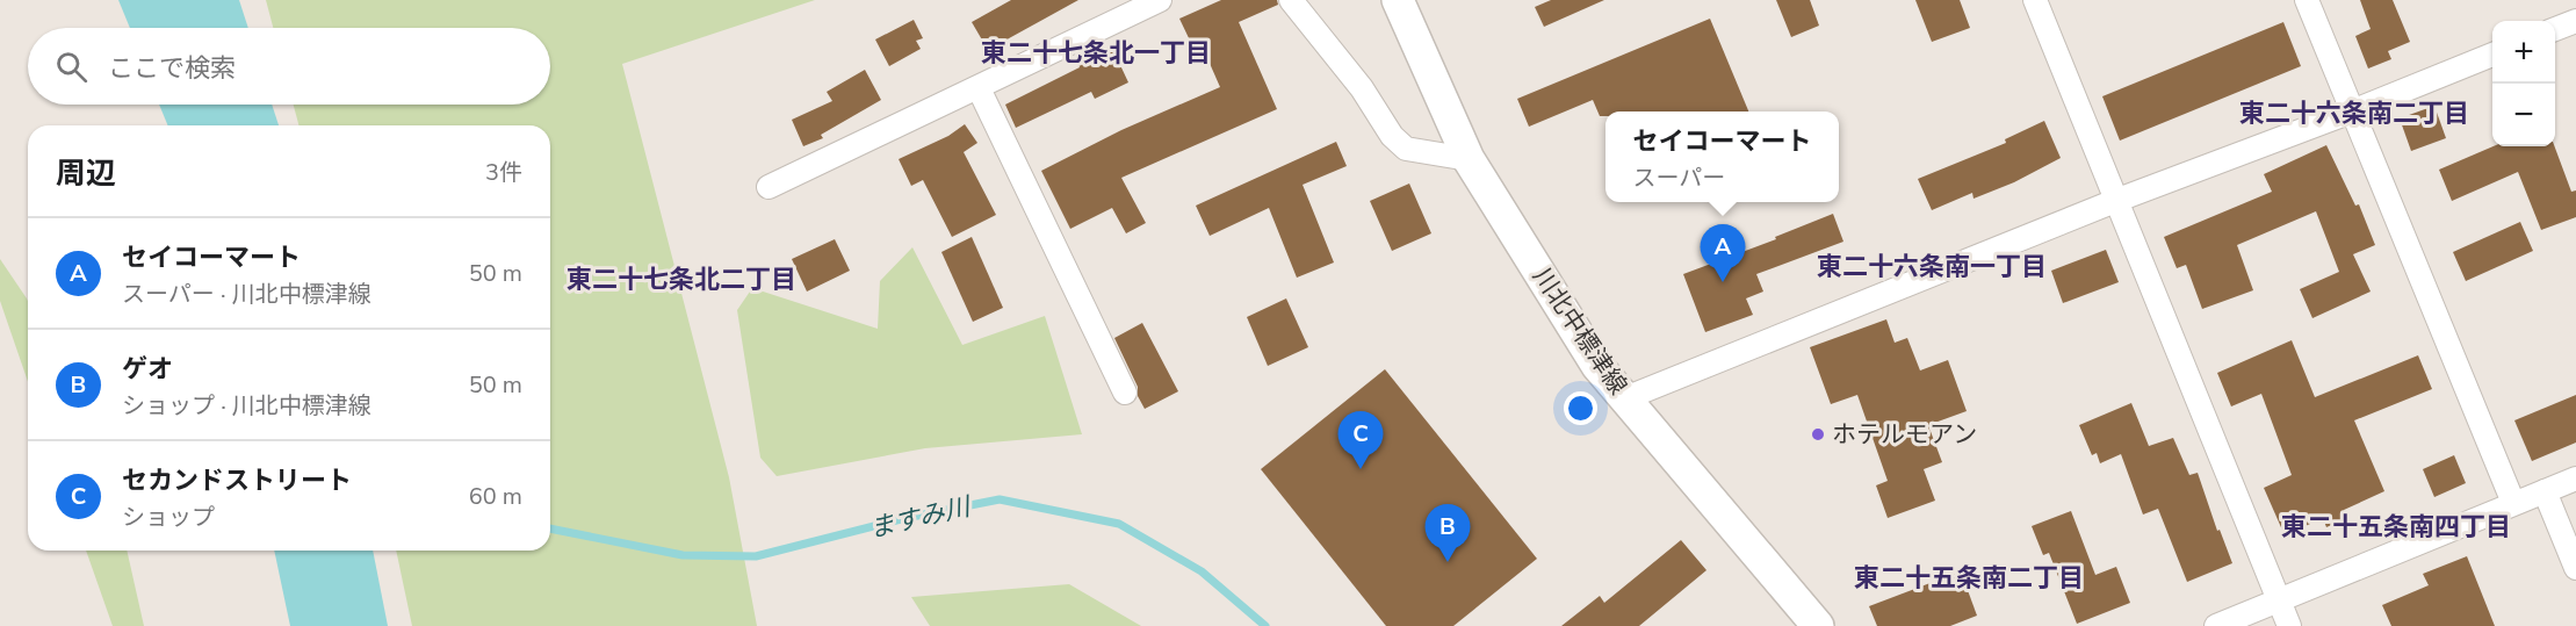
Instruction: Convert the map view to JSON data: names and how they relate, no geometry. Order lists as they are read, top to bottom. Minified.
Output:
{"streets":{"main road":["川北中標津線"]},"districts":["東二十七条北一丁目","東二十六条南二丁目","東二十六条南一丁目","東二十七条北二丁目","東二十五条南四丁目","東二十五条南二丁目"],"water":["ますみ川"],"places":["ホテルモアン"],"page":{"map_buttons":["+","−"],"search":"ここで検索","popup":["セイコーマート","スーパー"],"heading":["周辺","3件"],"list":[{"mark":"A","name":"セイコーマート","note":"スーパー · 川北中標津線","value":"50 m"},{"mark":"B","name":"ゲオ","note":"ショップ · 川北中標津線","value":"50 m"},{"mark":"C","name":"セカンドストリート","note":"ショップ","value":"60 m"}],"pins":["A","C","B"]}}
